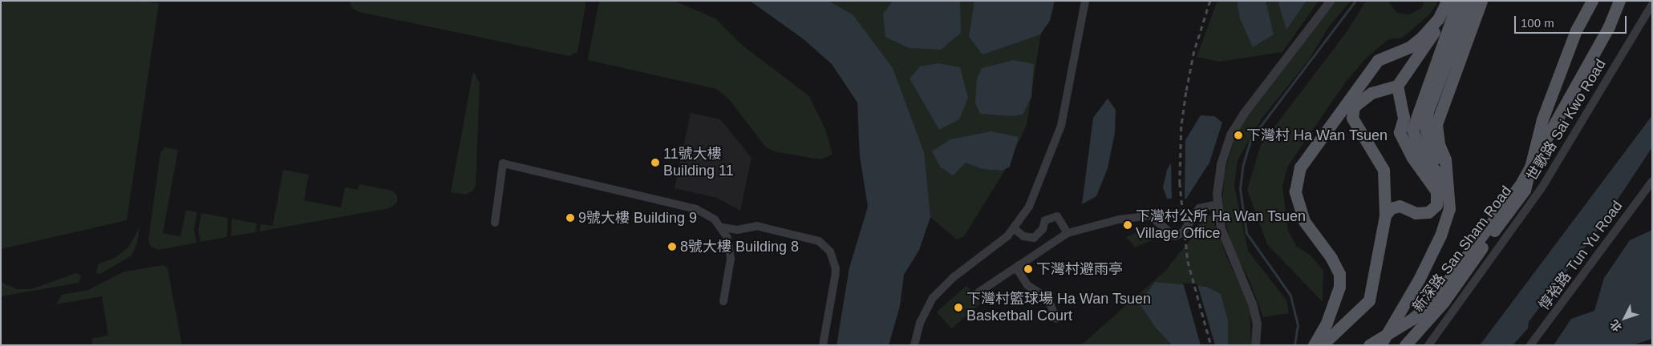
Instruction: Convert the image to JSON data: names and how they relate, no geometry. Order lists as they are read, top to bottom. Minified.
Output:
{"streets":{"main road":["新深路 San Sham Road"],"street":["世歌路 Sai Kwo Road","惇裕路 Tun Yu Road"]},"places":["下灣村 Ha Wan Tsuen","11號大樓 Building 11","9號大樓 Building 9","下灣村公所 Ha Wan Tsuen Village Office","8號大樓 Building 8","下灣村避雨亭","下灣村籃球場 Ha Wan Tsuen Basketball Court"],"scale_bar":"100 m","north":"bottom left"}
